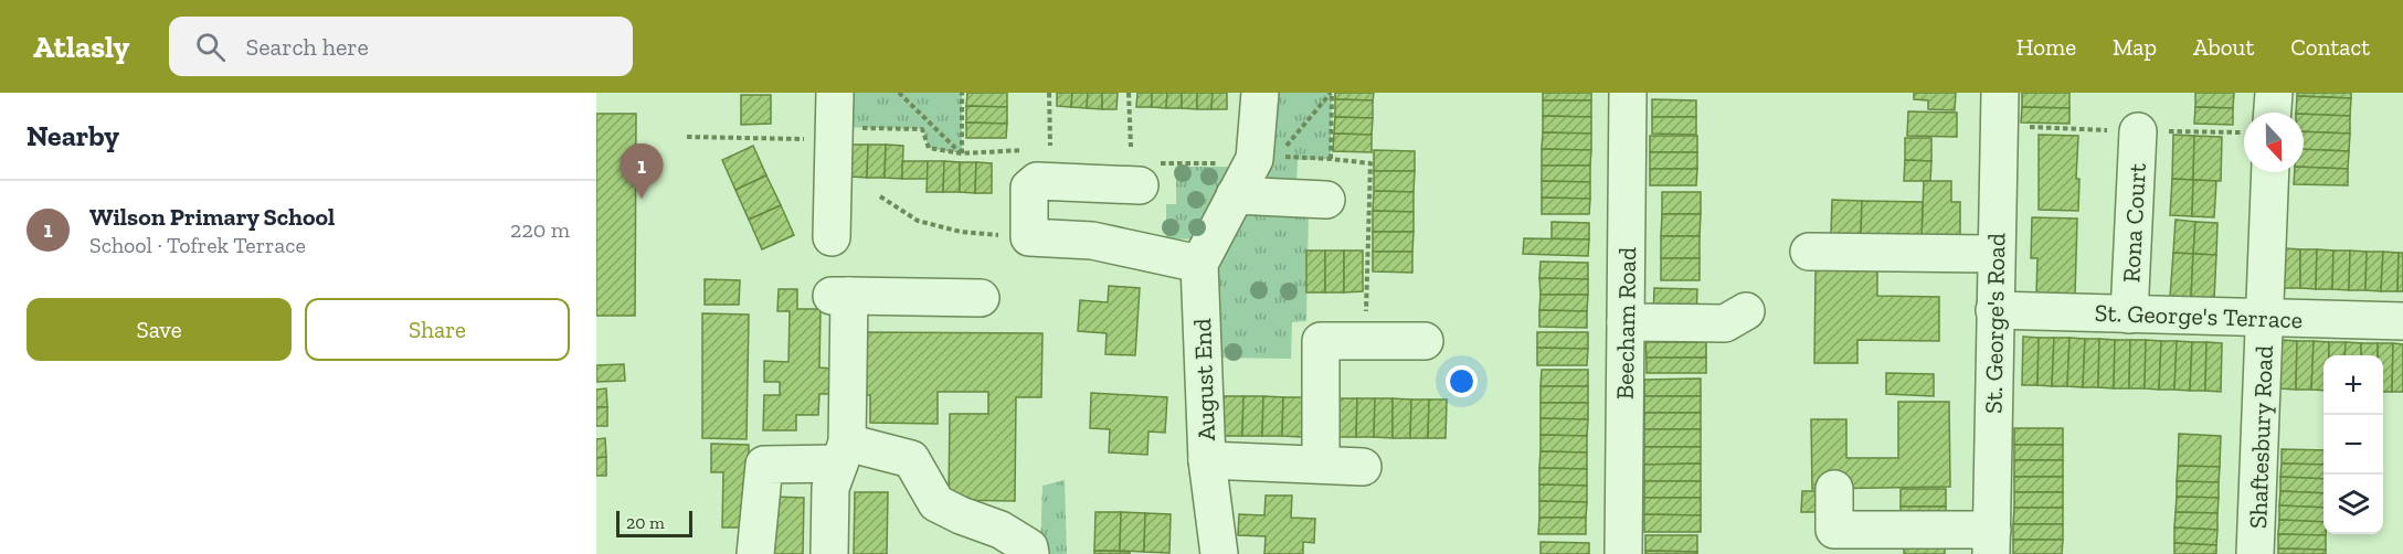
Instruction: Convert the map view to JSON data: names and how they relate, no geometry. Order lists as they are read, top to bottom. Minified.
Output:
{"streets":{"street":["Rona Court","St. George's Terrace","Beecham Road","St. George's Road","August End","Shaftesbury Road"]},"crossings":[["Rona Court","St. George's Terrace"],["St. George's Terrace","St. George's Road"],["St. George's Terrace","Shaftesbury Road"]],"scale_bar":"20 m","north":"bottom","page":{"header":"Atlasly","search":"Search here","nav":["Home","Map","About","Contact"],"heading":"Nearby","pins":"1","list":[{"mark":"1","name":"Wilson Primary School","note":"School · Tofrek Terrace","value":"220 m"}],"buttons":["Save","Share"],"map_buttons":["+","−"],"scale":"20 m"}}
